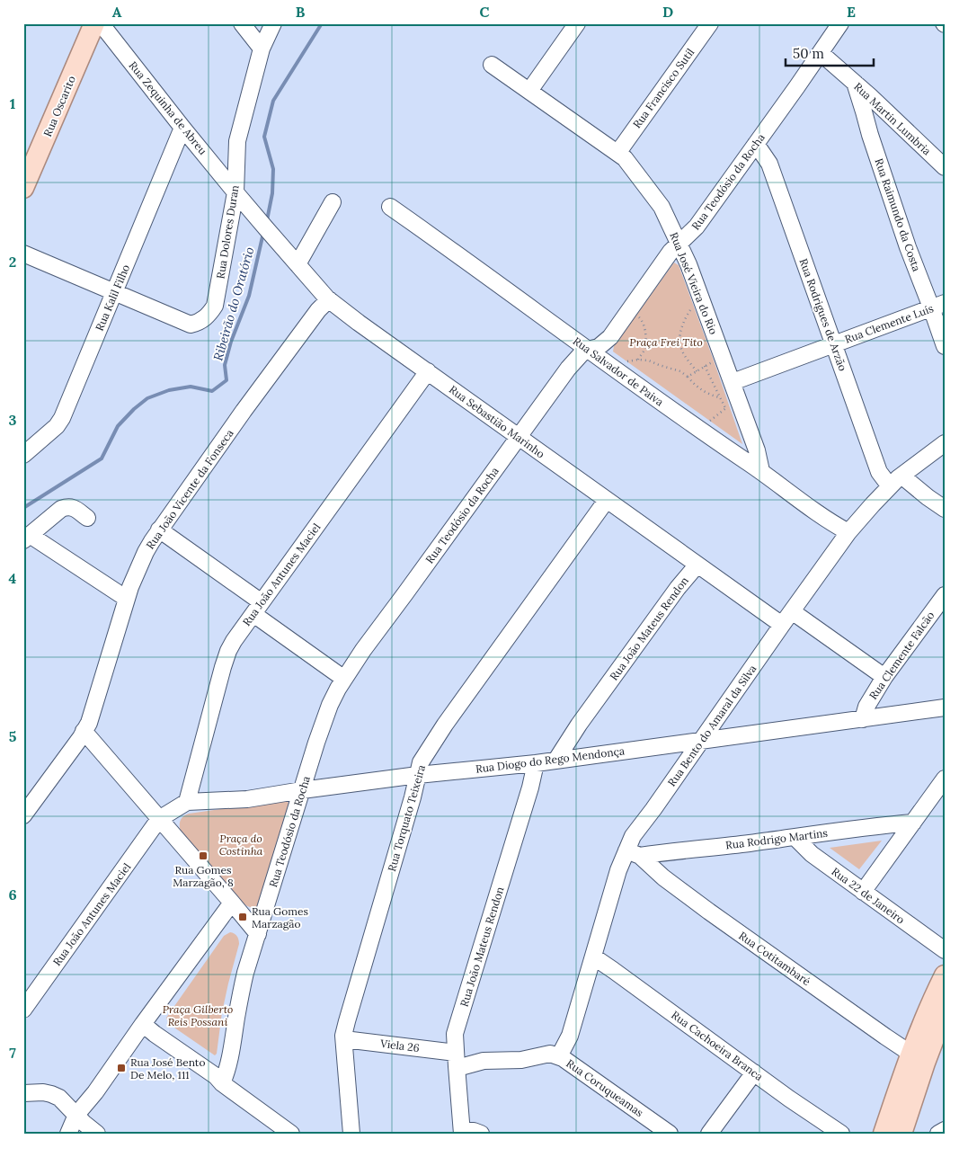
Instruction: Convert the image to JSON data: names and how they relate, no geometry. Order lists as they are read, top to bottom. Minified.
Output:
{"streets":{"main road":["Rua Oscarito"],"street":["Rua Francisco Sutil","Rua Zequinha de Abreu","Rua Martin Lumbria","Rua Teodósio da Rocha","Rua Raimundo da Costa","Rua Dolores Duran","Rua José Vieira do Rio","Rua Kalil Filho","Rua Rodrigues de Arzão","Rua Clemente Luís","Rua Salvador de Paiva","Rua Sebastião Marinho","Rua João Vicente da Fonseca","Rua João Antunes Maciel","Rua João Mateus Rendon","Rua Clemente Falcão","Rua Bento do Amaral da Silva","Rua Diogo do Rego Mendonça","Rua Torquato Teixeira","Rua Rodrigo Martins","Rua 22 de Janeiro","Rua Cotitambaré","Viela 26","Rua Cachoeira Branca","Rua Coruqueamas"]},"crossings":[["Rua Francisco Sutil","Rua José Vieira do Rio"],["Rua Zequinha de Abreu","Rua Dolores Duran"],["Rua Zequinha de Abreu","Rua Kalil Filho"],["Rua Zequinha de Abreu","Rua Sebastião Marinho"],["Rua Martin Lumbria","Rua Teodósio da Rocha"],["Rua Martin Lumbria","Rua Raimundo da Costa"],["Rua Teodósio da Rocha","Rua José Vieira do Rio"],["Rua Teodósio da Rocha","Rua Rodrigues de Arzão"],["Rua Teodósio da Rocha","Rua Salvador de Paiva"],["Rua Teodósio da Rocha","Rua Sebastião Marinho"],["Rua Teodósio da Rocha","Rua Diogo do Rego Mendonça"],["Rua Raimundo da Costa","Rua Clemente Luís"],["Rua Dolores Duran","Rua Kalil Filho"],["Rua Dolores Duran","Rua Sebastião Marinho"],["Rua José Vieira do Rio","Rua Clemente Luís"],["Rua José Vieira do Rio","Rua Salvador de Paiva"],["Rua Rodrigues de Arzão","Rua Clemente Luís"],["Rua Rodrigues de Arzão","Rua Bento do Amaral da Silva"],["Rua Salvador de Paiva","Rua Bento do Amaral da Silva"],["Rua Sebastião Marinho","Rua João Vicente da Fonseca"],["Rua Sebastião Marinho","Rua João Antunes Maciel"],["Rua Sebastião Marinho","Rua João Mateus Rendon"],["Rua Sebastião Marinho","Rua Bento do Amaral da Silva"],["Rua Sebastião Marinho","Rua Torquato Teixeira"],["Rua João Antunes Maciel","Rua Diogo do Rego Mendonça"],["Rua João Mateus Rendon","Rua Diogo do Rego Mendonça"],["Rua João Mateus Rendon","Viela 26"],["Rua João Mateus Rendon","Rua Coruqueamas"],["Rua Clemente Falcão","Rua Diogo do Rego Mendonça"],["Rua Bento do Amaral da Silva","Rua Diogo do Rego Mendonça"],["Rua Bento do Amaral da Silva","Rua Rodrigo Martins"],["Rua Bento do Amaral da Silva","Rua Cotitambaré"],["Rua Bento do Amaral da Silva","Rua Cachoeira Branca"],["Rua Bento do Amaral da Silva","Rua Coruqueamas"],["Rua Diogo do Rego Mendonça","Rua Torquato Teixeira"],["Rua Torquato Teixeira","Viela 26"],["Rua Rodrigo Martins","Rua 22 de Janeiro"],["Rua Rodrigo Martins","Rua Cotitambaré"],["Viela 26","Rua Coruqueamas"]],"water":["Ribeirão do Oratório"],"parks":["Praça Frei Tito","Praça do Costinha","Praça Gilberto Reis Possani"],"places":{"transit":["Rua Gomes Marzagão, 8","Rua Gomes Marzagão","Rua José Bento De Melo, 111"]},"scale_bar":"50 m","grid":{"columns":["A","B","C","D","E"],"rows":["1","2","3","4","5","6","7"]}}
